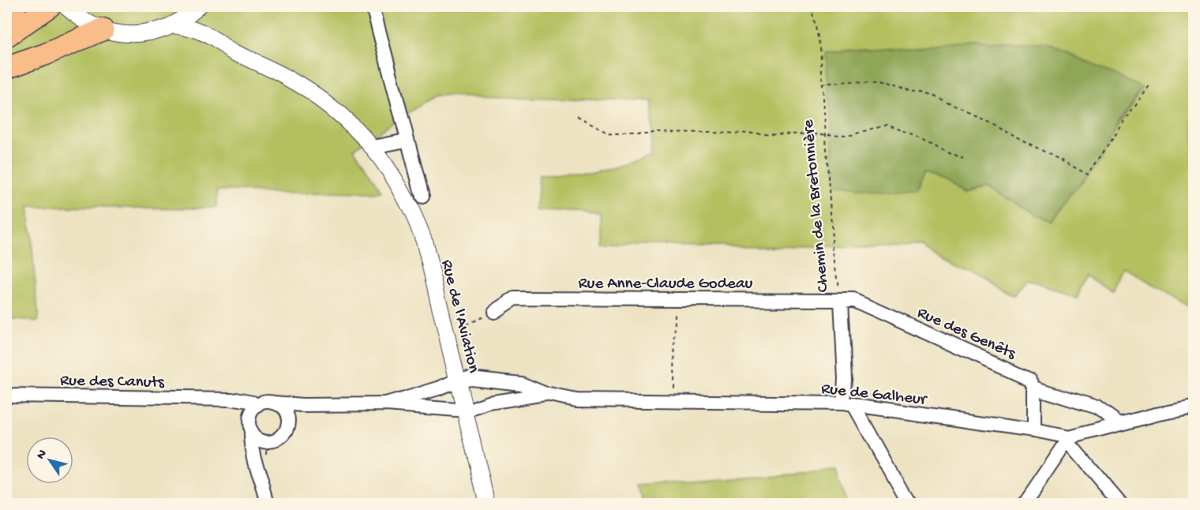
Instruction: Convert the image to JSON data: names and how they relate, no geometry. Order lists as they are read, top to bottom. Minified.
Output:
{"streets":{"street":["Chemin de la Bretonnière","Rue Anne-Claude Godeau","Rue de l'Aviation","Rue des Genêts","Rue des Canuts","Rue de Galheur"]},"crossings":[["Chemin de la Bretonnière","Rue Anne-Claude Godeau"],["Chemin de la Bretonnière","Rue des Genêts"],["Chemin de la Bretonnière","Rue de Galheur"],["Rue Anne-Claude Godeau","Rue des Genêts"],["Rue de l'Aviation","Rue de Galheur"]],"north":"top left"}
